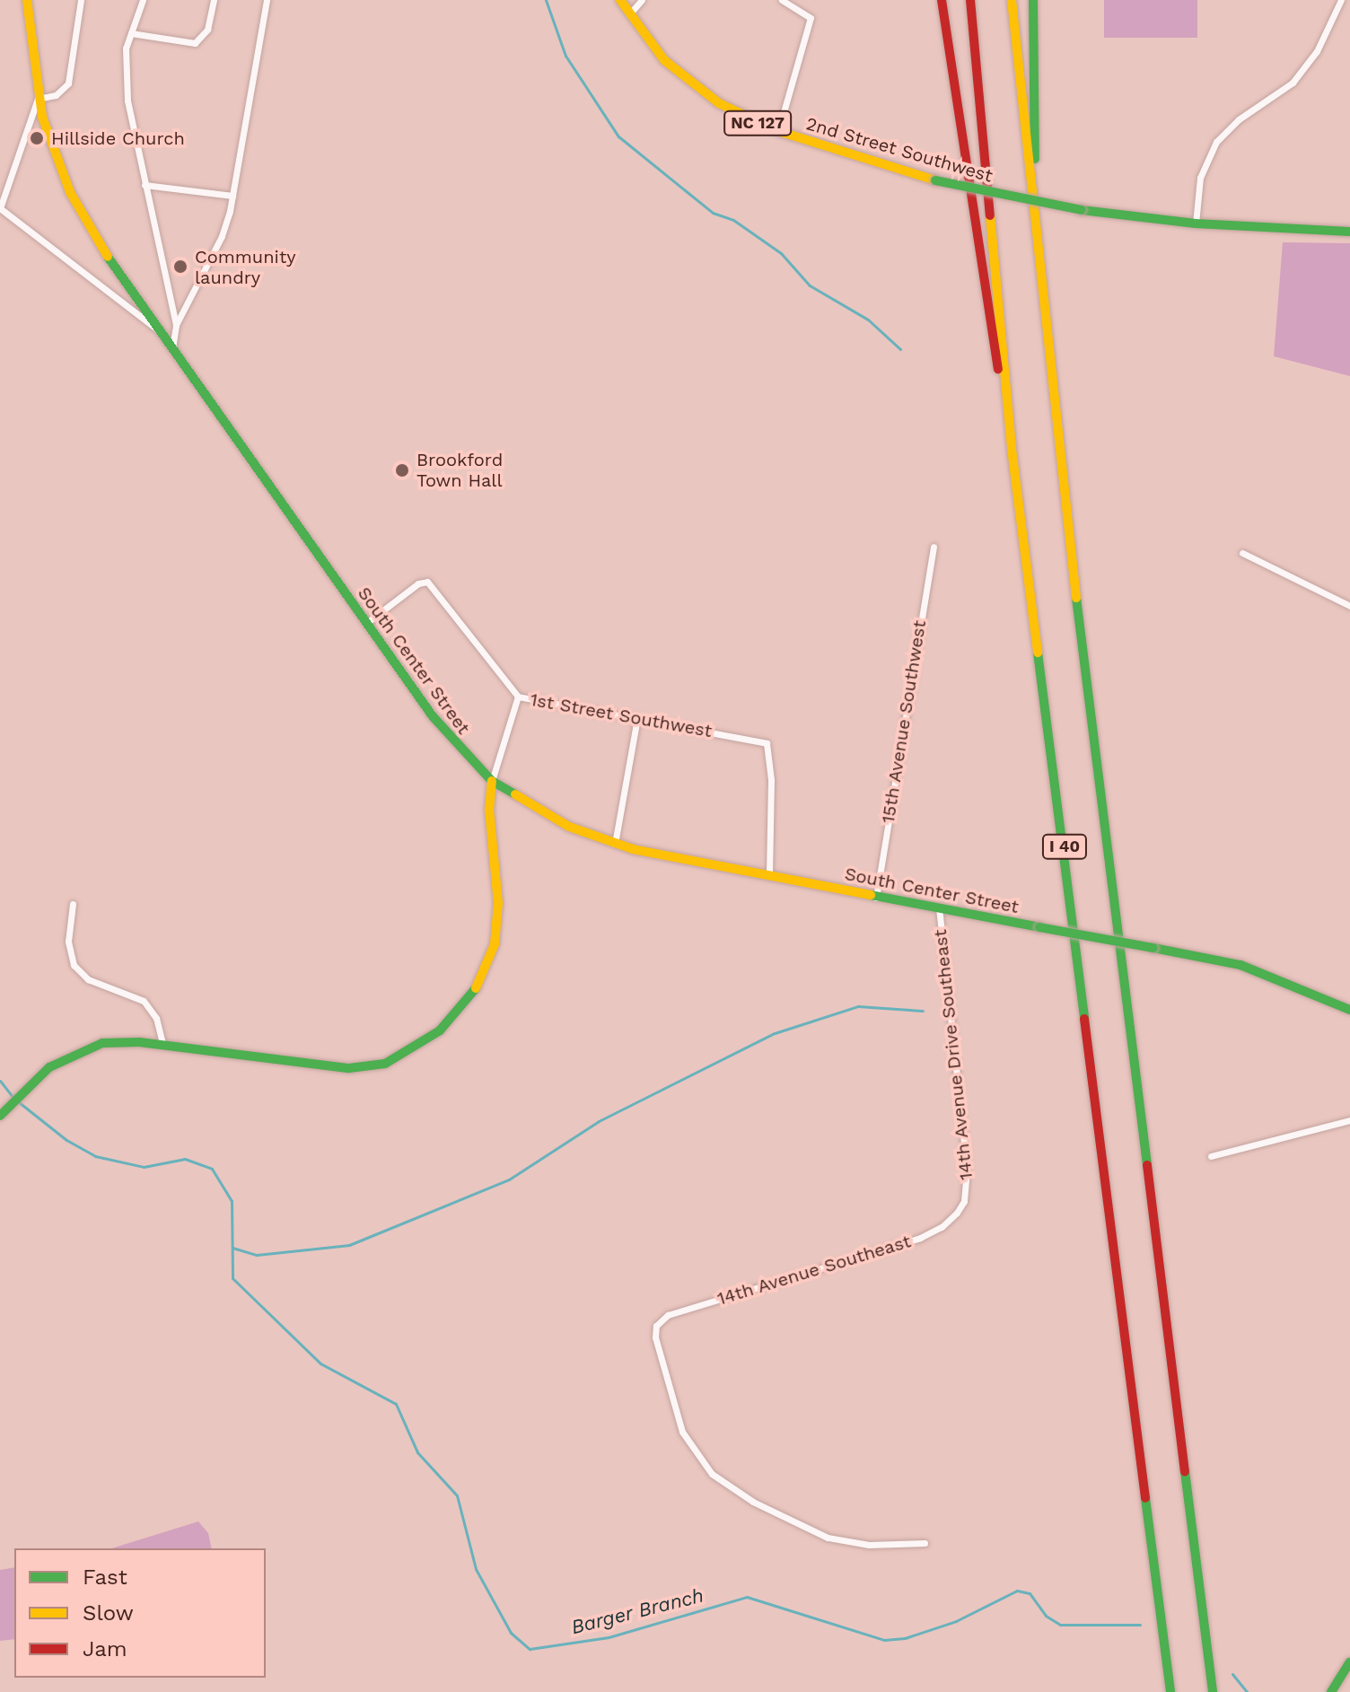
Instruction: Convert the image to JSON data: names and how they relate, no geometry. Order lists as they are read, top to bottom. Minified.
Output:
{"streets":{"main road":["NC 127","2nd Street Southwest","South Center Street","I 40"],"street":["1st Street Southwest","15th Avenue Southwest","14th Avenue Drive Southeast","14th Avenue Southeast"]},"crossings":[["South Center Street","1st Street Southwest"],["South Center Street","15th Avenue Southwest"],["South Center Street","14th Avenue Drive Southeast"],["14th Avenue Drive Southeast","14th Avenue Southeast"]],"water":["Barger Branch"],"places":["Hillside Church","Community laundry","Brookford Town Hall"],"legend":["Fast","Slow","Jam"]}
